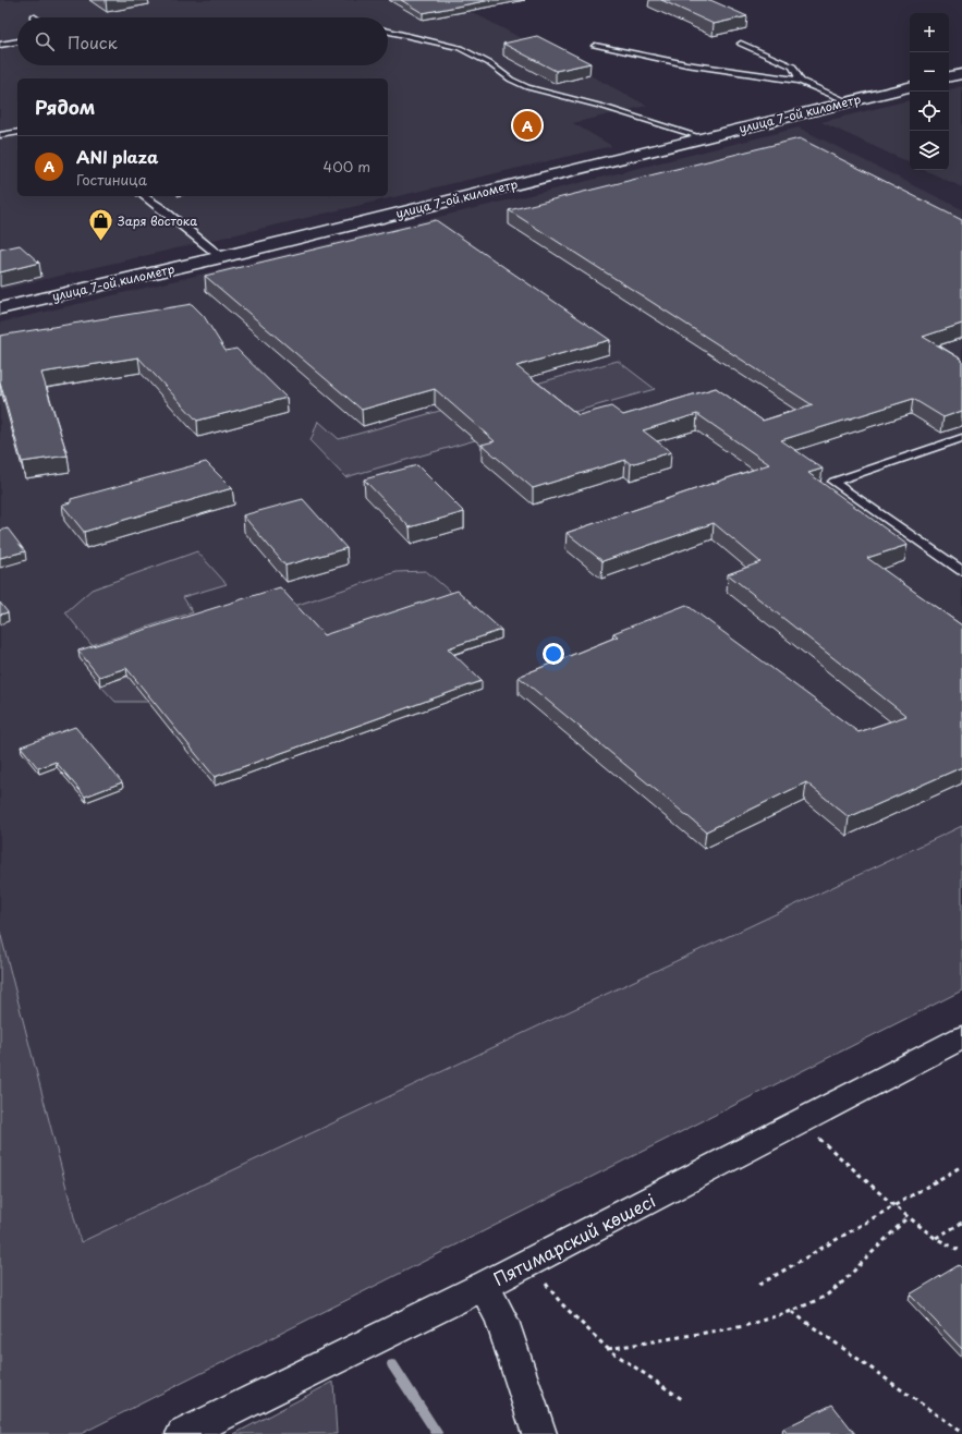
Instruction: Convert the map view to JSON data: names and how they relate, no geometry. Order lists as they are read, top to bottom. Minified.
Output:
{"streets":{"street":["улица 7-ой километр","Пятимарский көшесі"]},"places":{"shop":["Заря востока"]},"page":{"map_buttons":["+","−"],"search":"Поиск","heading":"Рядом","pins":"A","list":[{"mark":"A","name":"ANI plaza","note":"Гостиница","value":"400 m"}]}}
